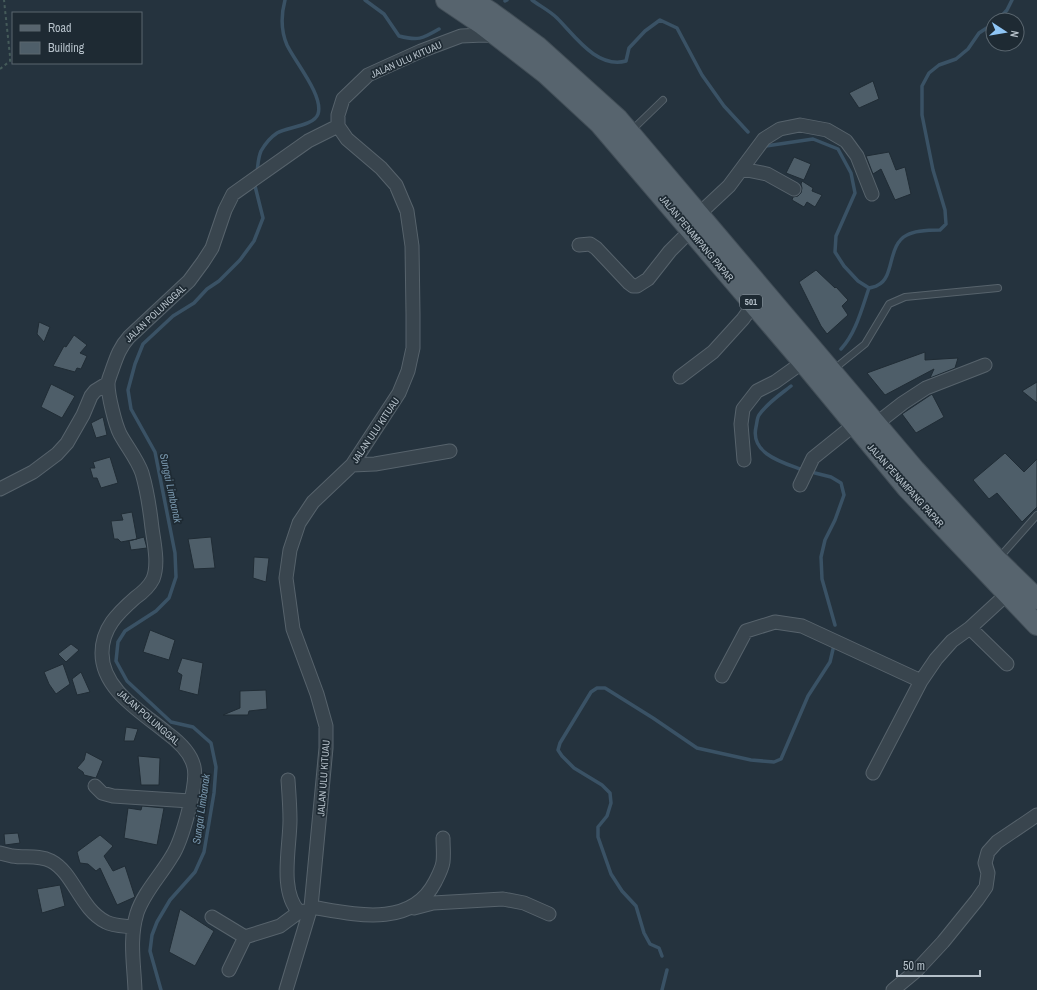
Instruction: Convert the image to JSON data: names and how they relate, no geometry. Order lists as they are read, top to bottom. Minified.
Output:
{"streets":{"main road":["JALAN PENAMPANG PAPAR","501"],"street":["JALAN ULU KITUAU","JALAN POLUNGGAL"]},"crossings":[["JALAN ULU KITUAU","JALAN PENAMPANG PAPAR"],["JALAN ULU KITUAU","JALAN POLUNGGAL"]],"water":["Sungai Limbanak"],"legend":["Road","Building"],"scale_bar":"50 m","north":"right"}
